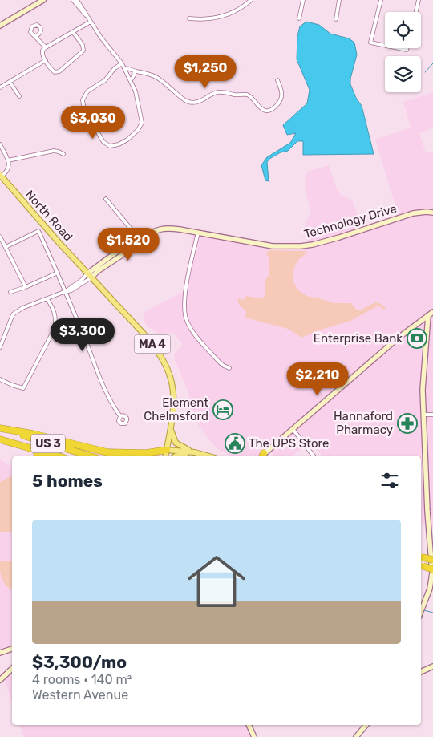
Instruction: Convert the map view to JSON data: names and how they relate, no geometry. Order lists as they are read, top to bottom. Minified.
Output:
{"streets":{"highway":["US 3"],"main road":["North Road","MA 4"],"street":["Technology Drive"]},"crossings":[["North Road","Technology Drive"],["North Road","MA 4"]],"places":{"bank":["Enterprise Bank"],"hotel":["Element Chelmsford"],"pharmacy":["Hannaford Pharmacy"],"public building":["The UPS Store"]},"page":{"price":["$1,250","$3,030","$1,520","$3,300","$2,210"],"heading":"5 homes","list":[{"name":"$3,300/mo","note":"4 rooms · 140 m² · Western Avenue"}]}}
